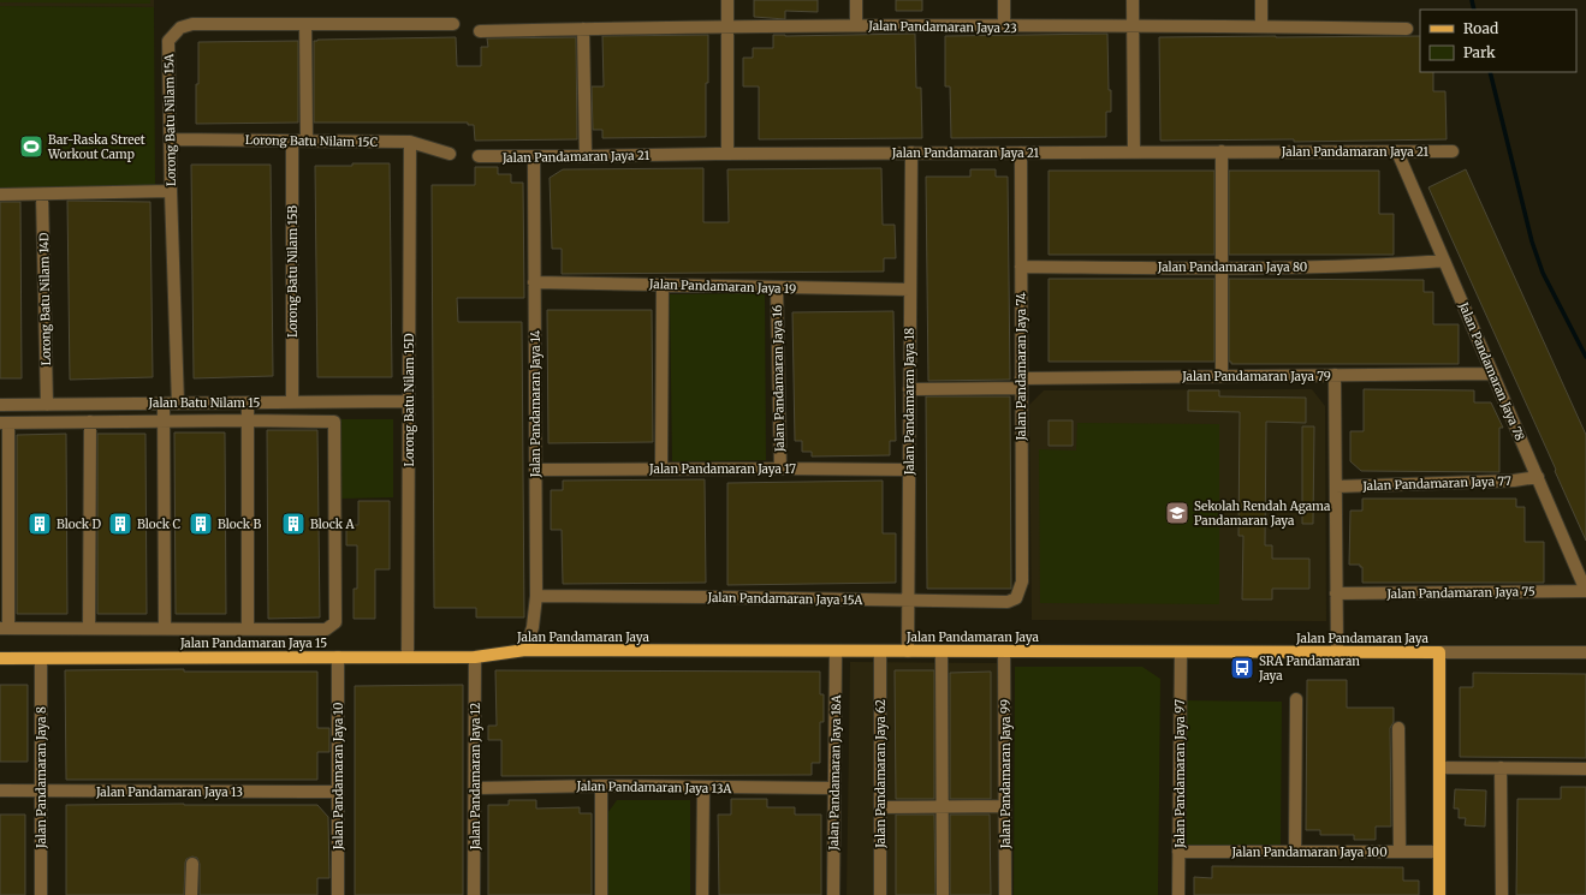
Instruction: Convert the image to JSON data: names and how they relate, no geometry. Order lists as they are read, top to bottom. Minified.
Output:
{"streets":{"main road":["Jalan Pandamaran Jaya","Jalan Pandamaran Jaya 15"],"street":["Jalan Pandamaran Jaya 23","Lorong Batu Nilam 15A","Lorong Batu Nilam 15C","Jalan Pandamaran Jaya 21","Jalan Pandamaran Jaya 80","Lorong Batu Nilam 15B","Jalan Pandamaran Jaya 19","Lorong Batu Nilam 14D","Jalan Pandamaran Jaya 74","Jalan Pandamaran Jaya 78","Jalan Pandamaran Jaya 79","Jalan Pandamaran Jaya 16","Lorong Batu Nilam 15D","Jalan Pandamaran Jaya 18","Jalan Batu Nilam 15","Jalan Pandamaran Jaya 14","Jalan Pandamaran Jaya 17","Jalan Pandamaran Jaya 77","Jalan Pandamaran Jaya 75","Jalan Pandamaran Jaya 15A","Jalan Pandamaran Jaya 18A","Jalan Pandamaran Jaya 62","Jalan Pandamaran Jaya 99","Jalan Pandamaran Jaya 97","Jalan Pandamaran Jaya 10","Jalan Pandamaran Jaya 12","Jalan Pandamaran Jaya 8","Jalan Pandamaran Jaya 13A","Jalan Pandamaran Jaya 13","Jalan Pandamaran Jaya 100"]},"crossings":[["Lorong Batu Nilam 15A","Lorong Batu Nilam 15C"],["Lorong Batu Nilam 15A","Jalan Batu Nilam 15"],["Lorong Batu Nilam 15C","Lorong Batu Nilam 15B"],["Lorong Batu Nilam 15C","Lorong Batu Nilam 15D"],["Jalan Pandamaran Jaya 21","Jalan Pandamaran Jaya 74"],["Jalan Pandamaran Jaya 21","Jalan Pandamaran Jaya 78"],["Jalan Pandamaran Jaya 21","Jalan Pandamaran Jaya 18"],["Jalan Pandamaran Jaya 21","Jalan Pandamaran Jaya 14"],["Jalan Pandamaran Jaya 80","Jalan Pandamaran Jaya 74"],["Jalan Pandamaran Jaya 80","Jalan Pandamaran Jaya 78"],["Lorong Batu Nilam 15B","Jalan Batu Nilam 15"],["Jalan Pandamaran Jaya 19","Jalan Pandamaran Jaya 16"],["Jalan Pandamaran Jaya 19","Jalan Pandamaran Jaya 18"],["Jalan Pandamaran Jaya 19","Jalan Pandamaran Jaya 14"],["Lorong Batu Nilam 14D","Jalan Batu Nilam 15"],["Jalan Pandamaran Jaya 74","Jalan Pandamaran Jaya 79"],["Jalan Pandamaran Jaya 74","Jalan Pandamaran Jaya 15A"],["Jalan Pandamaran Jaya 78","Jalan Pandamaran Jaya 79"],["Jalan Pandamaran Jaya 78","Jalan Pandamaran Jaya 77"],["Jalan Pandamaran Jaya 78","Jalan Pandamaran Jaya 75"],["Jalan Pandamaran Jaya 79","Jalan Pandamaran Jaya 18"],["Jalan Pandamaran Jaya 16","Jalan Pandamaran Jaya 17"],["Lorong Batu Nilam 15D","Jalan Batu Nilam 15"],["Lorong Batu Nilam 15D","Jalan Pandamaran Jaya 15"],["Jalan Pandamaran Jaya 18","Jalan Pandamaran Jaya 17"],["Jalan Pandamaran Jaya 18","Jalan Pandamaran Jaya 15A"],["Jalan Pandamaran Jaya 18","Jalan Pandamaran Jaya"],["Jalan Pandamaran Jaya 14","Jalan Pandamaran Jaya 17"],["Jalan Pandamaran Jaya 14","Jalan Pandamaran Jaya 15A"],["Jalan Pandamaran Jaya 14","Jalan Pandamaran Jaya"],["Jalan Pandamaran Jaya","Jalan Pandamaran Jaya 15"],["Jalan Pandamaran Jaya","Jalan Pandamaran Jaya 18A"],["Jalan Pandamaran Jaya","Jalan Pandamaran Jaya 62"],["Jalan Pandamaran Jaya","Jalan Pandamaran Jaya 99"],["Jalan Pandamaran Jaya","Jalan Pandamaran Jaya 97"],["Jalan Pandamaran Jaya","Jalan Pandamaran Jaya 100"],["Jalan Pandamaran Jaya 15","Jalan Pandamaran Jaya 10"],["Jalan Pandamaran Jaya 15","Jalan Pandamaran Jaya 12"],["Jalan Pandamaran Jaya 15","Jalan Pandamaran Jaya 8"],["Jalan Pandamaran Jaya 18A","Jalan Pandamaran Jaya 13A"],["Jalan Pandamaran Jaya 97","Jalan Pandamaran Jaya 100"],["Jalan Pandamaran Jaya 10","Jalan Pandamaran Jaya 13"],["Jalan Pandamaran Jaya 12","Jalan Pandamaran Jaya 13A"],["Jalan Pandamaran Jaya 8","Jalan Pandamaran Jaya 13"]],"places":{"sports":["Bar-Raska Street Workout Camp"],"school or university":["Sekolah Rendah Agama Pandamaran Jaya"],"building":["Block D","Block C","Block B","Block A"],"bus stop":["SRA Pandamaran Jaya"]},"legend":["Road","Park"]}
